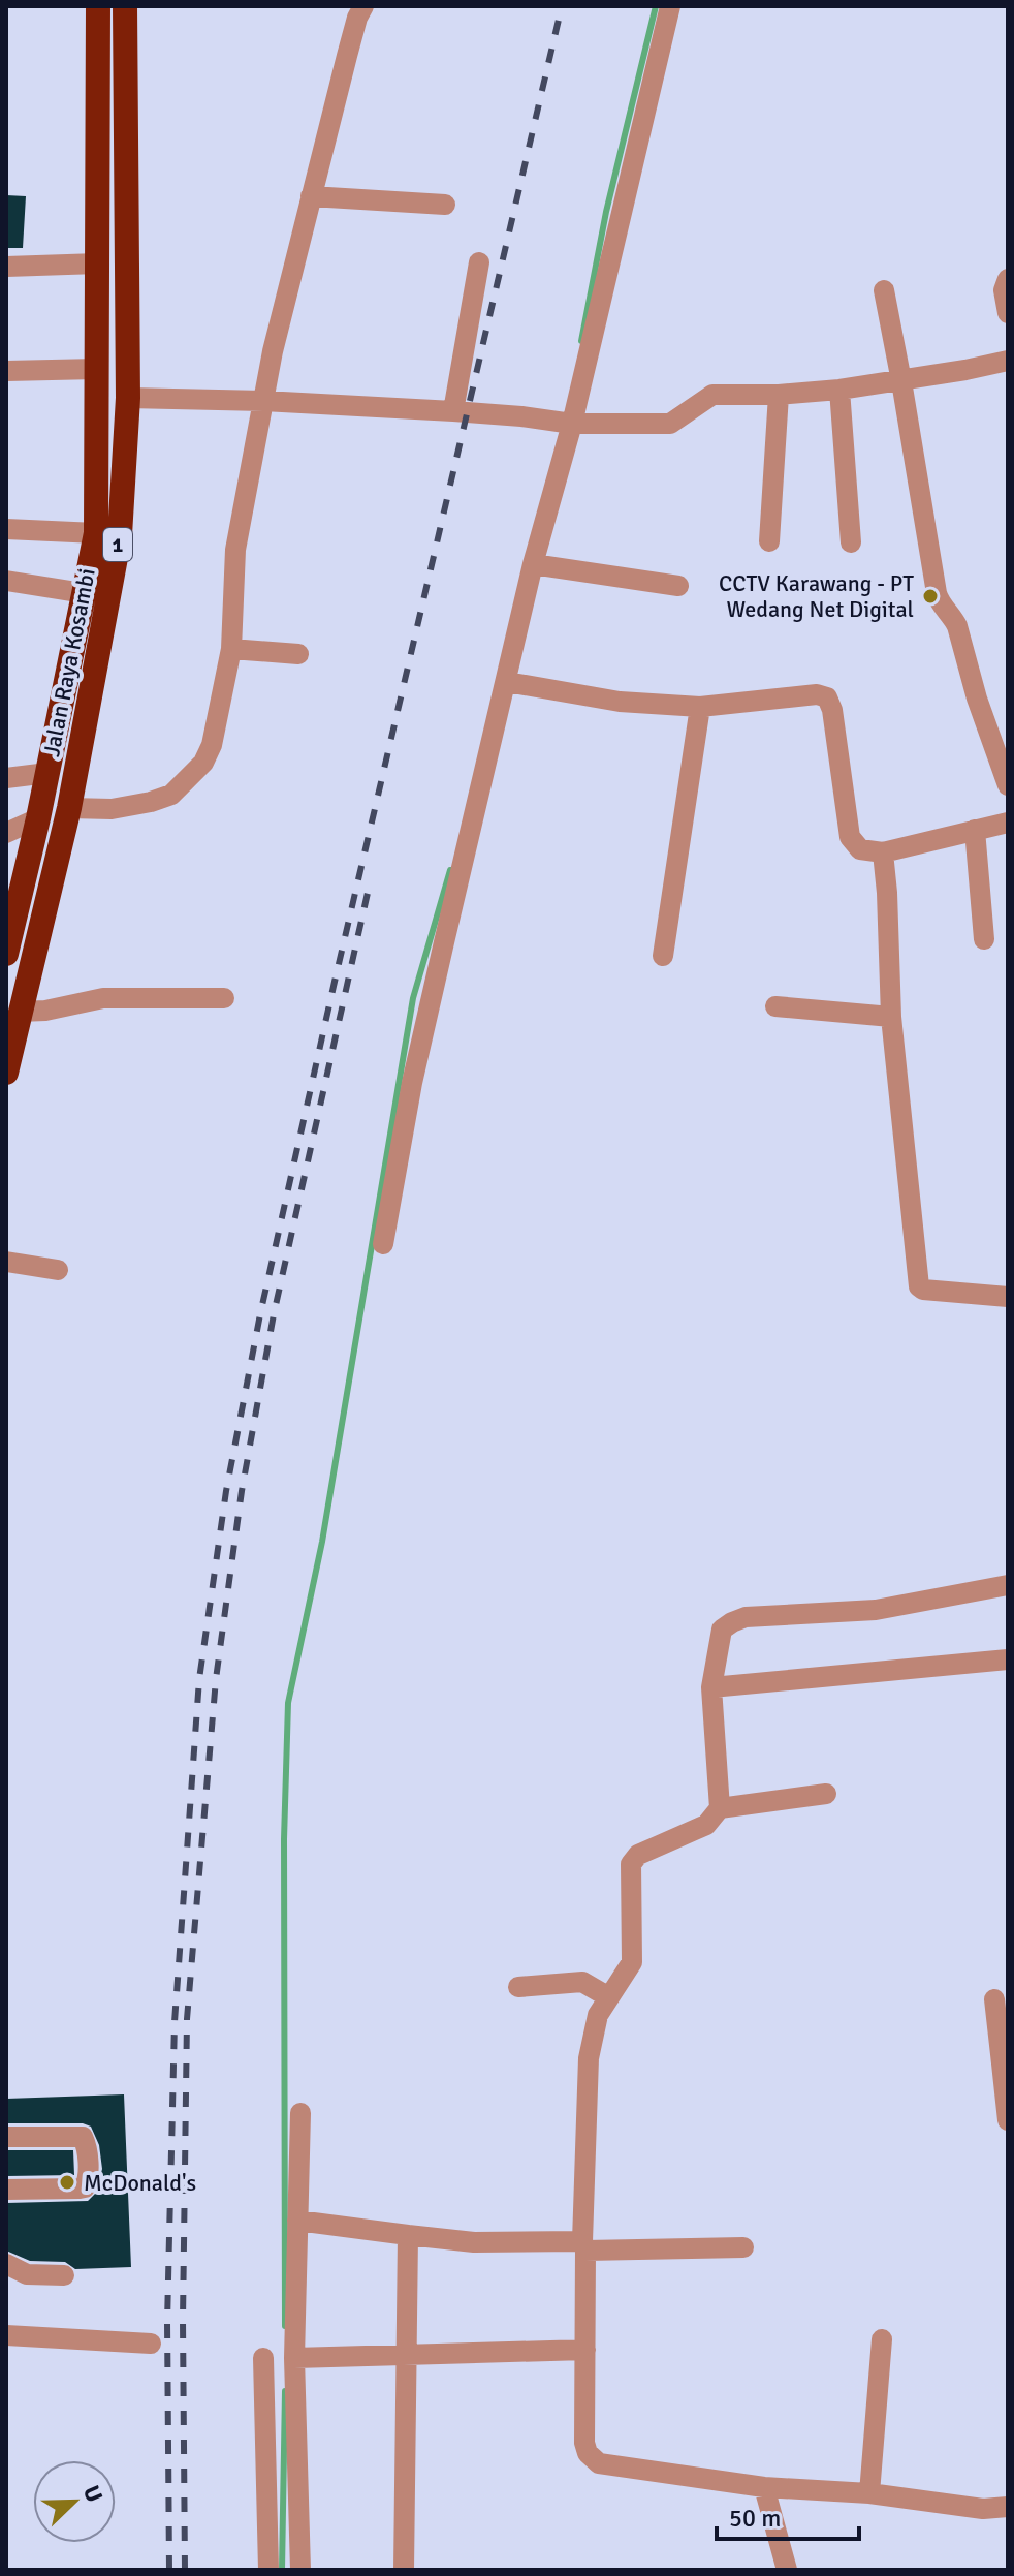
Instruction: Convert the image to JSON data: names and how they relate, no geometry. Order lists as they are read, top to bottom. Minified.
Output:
{"streets":{"highway":["1","Jalan Raya Kosambi"]},"places":["CCTV Karawang - PT Wedang Net Digital","McDonald's"],"scale_bar":"50 m","north":"top right"}
